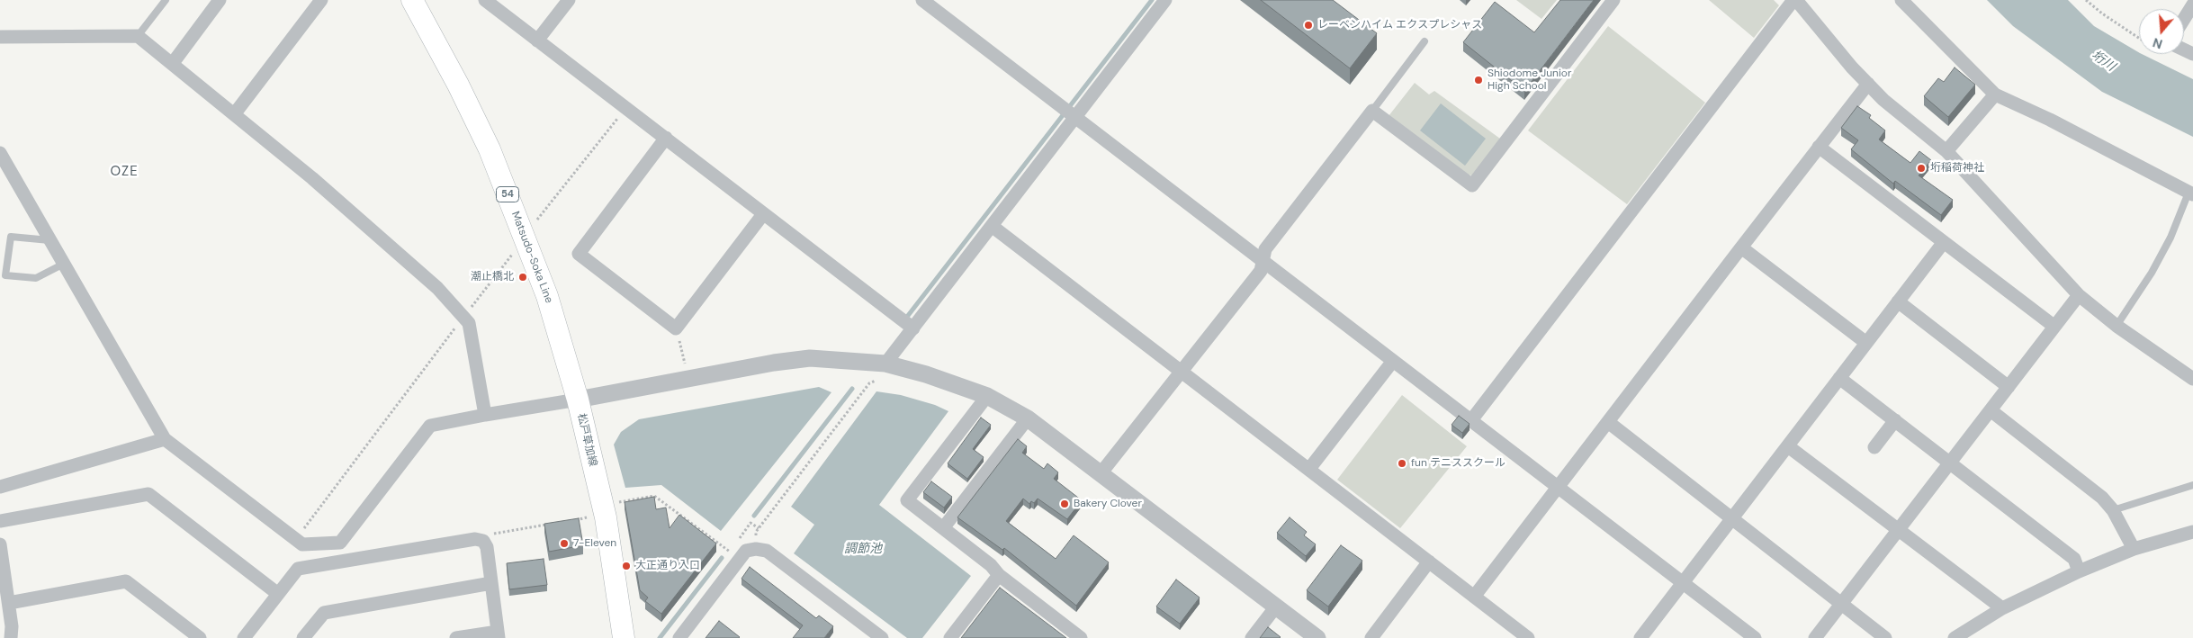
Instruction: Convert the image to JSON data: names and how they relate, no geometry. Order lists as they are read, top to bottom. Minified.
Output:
{"streets":{"main road":["54","Matsudo-Soka Line","松戸草加線"]},"crossings":[["Matsudo-Soka Line","松戸草加線"]],"districts":["OZE"],"water":["垳川","調節池"],"places":["レーベンハイム エクスプレシャス","Shiodome Junior High School","垳稲荷神社","潮止橋北","fun テニススクール","Bakery Clover","7-Eleven","大正通り入口"],"north":"bottom"}
